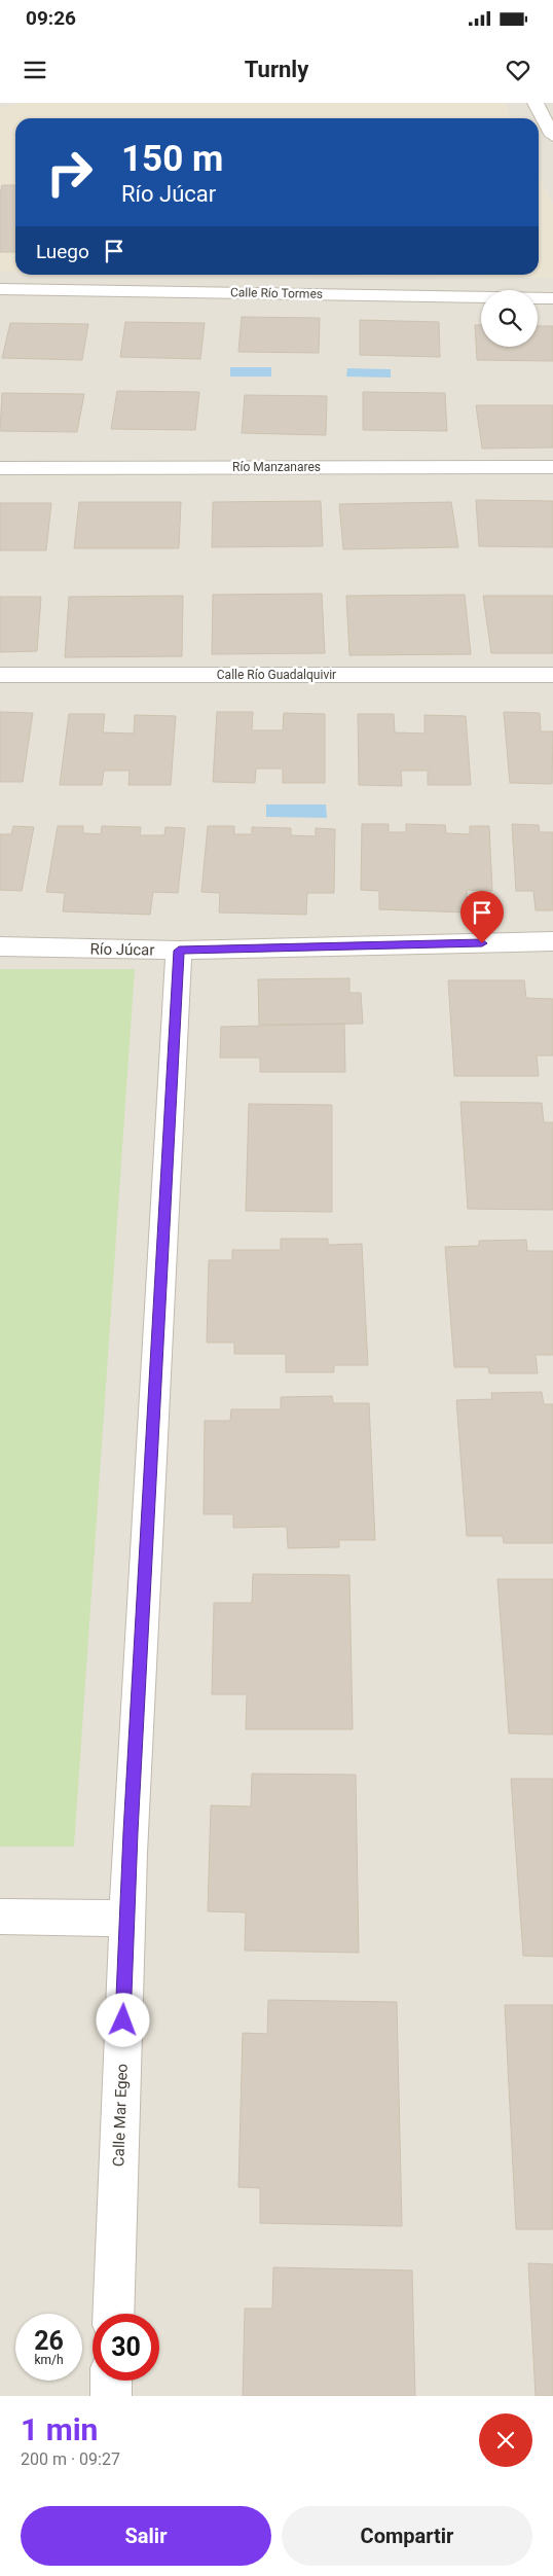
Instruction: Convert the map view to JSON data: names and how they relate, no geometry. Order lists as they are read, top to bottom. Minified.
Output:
{"streets":{"street":["Calle Río Tormes","Río Manzanares","Calle Río Guadalquivir","Río Júcar","Calle Mar Egeo"]},"crossings":[["Río Júcar","Calle Mar Egeo"]],"page":{"status":"09:26","header":"Turnly","turn":["150 m","Río Júcar"],"then":"Luego","speed":"26 km/h","limit":"30","heading":["1 min","200 m · 09:27"],"buttons":["Salir","Compartir"]}}
